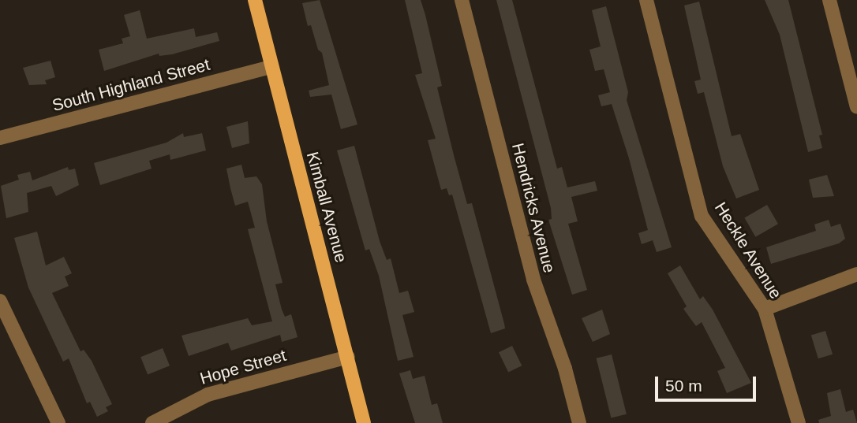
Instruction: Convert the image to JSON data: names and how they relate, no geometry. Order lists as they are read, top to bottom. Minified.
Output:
{"streets":{"main road":["Kimball Avenue"],"street":["South Highland Street","Hendricks Avenue","Heckle Avenue","Hope Street"]},"crossings":[["South Highland Street","Kimball Avenue"],["Kimball Avenue","Hope Street"]],"scale_bar":"50 m"}
